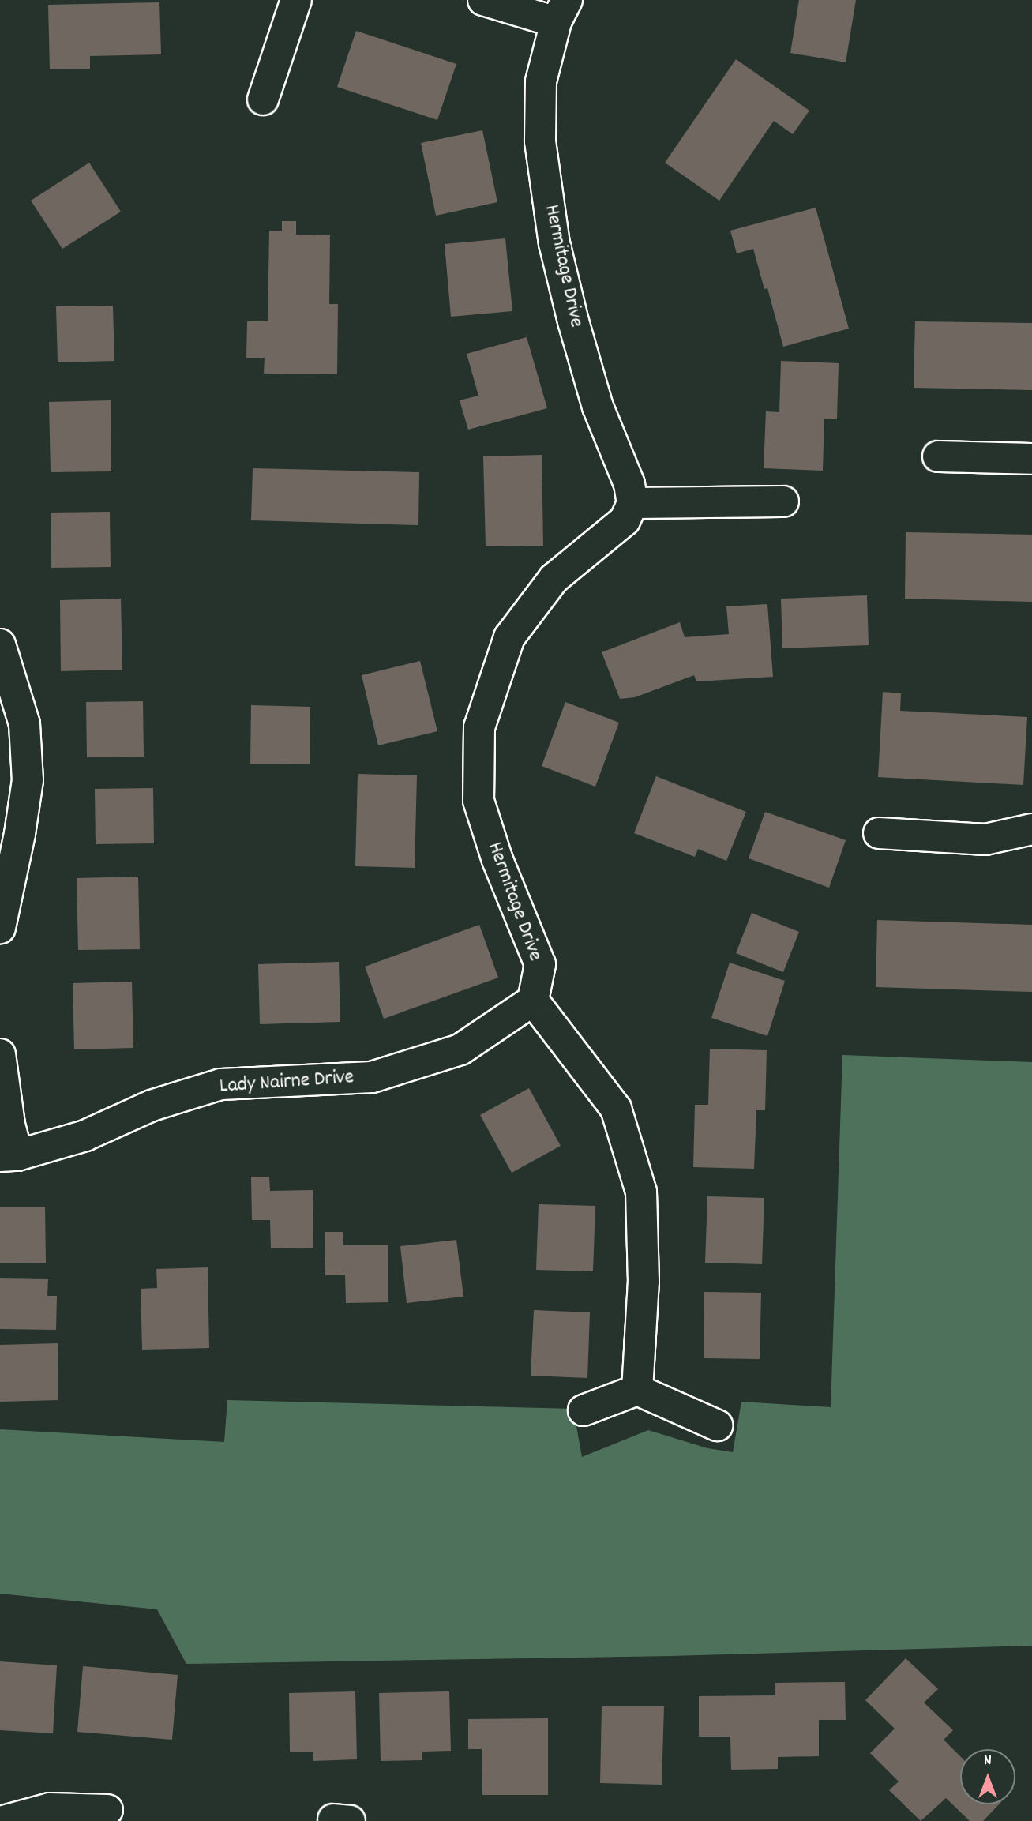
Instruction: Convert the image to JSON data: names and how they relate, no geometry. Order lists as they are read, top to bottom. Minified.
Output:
{"streets":{"street":["Hermitage Drive","Lady Nairne Drive"]},"crossings":[["Hermitage Drive","Lady Nairne Drive"]],"north":"top"}
